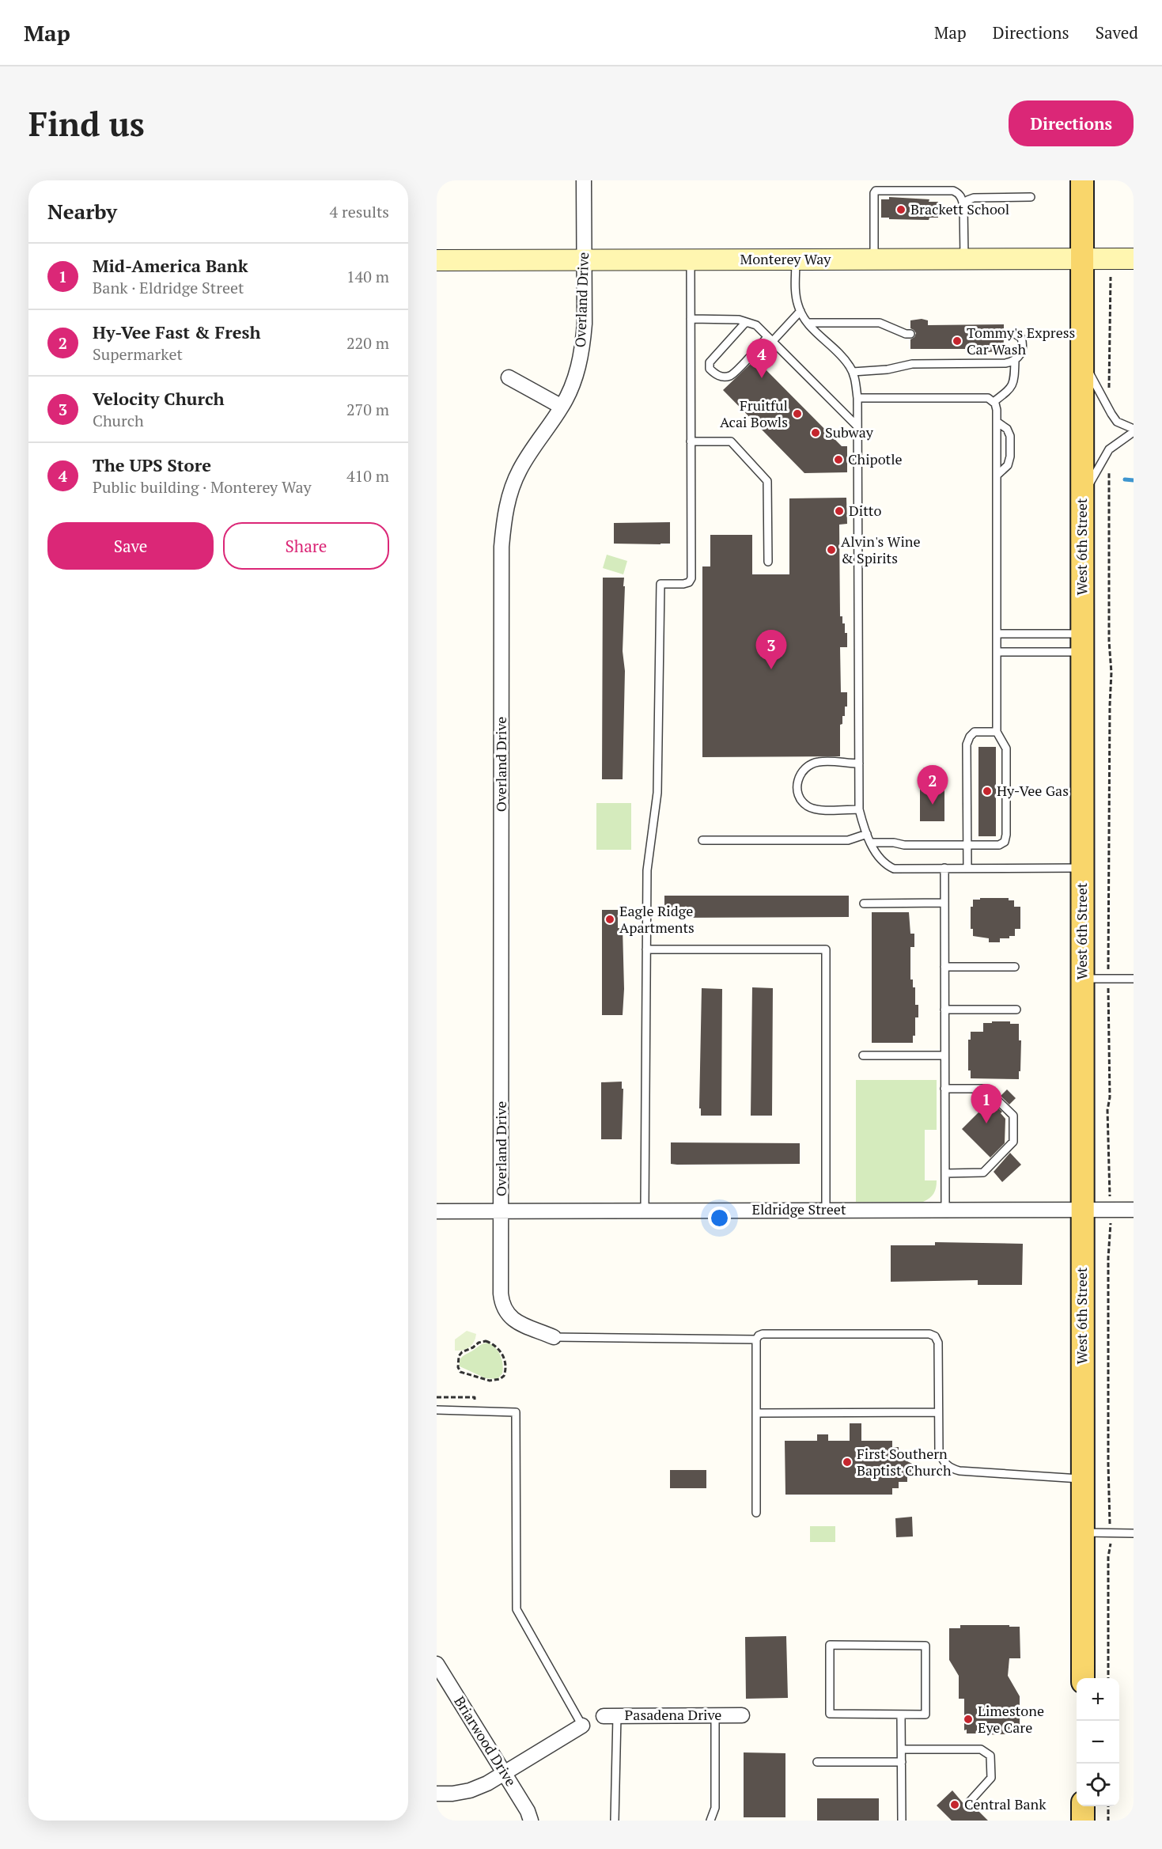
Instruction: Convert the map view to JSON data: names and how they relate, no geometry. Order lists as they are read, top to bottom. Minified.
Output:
{"streets":{"main road":["West 6th Street"],"street":["Monterey Way","Overland Drive","Eldridge Street","Pasadena Drive","Briarwood Drive"]},"crossings":[["Monterey Way","Overland Drive"],["Monterey Way","West 6th Street"],["Overland Drive","Eldridge Street"],["West 6th Street","Eldridge Street"]],"places":["Brackett School","Tommy's Express Car Wash","Fruitful Acai Bowls","Subway","Chipotle","Ditto","Alvin's Wine & Spirits","Hy-Vee Gas","Eagle Ridge Apartments","First Southern Baptist Church","Limestone Eye Care","Central Bank"],"page":{"header":"Map","nav":["Map","Directions","Saved"],"buttons":["Directions",["Save","Share"]],"title":"Find us","heading":["Nearby","4 results"],"list":[{"mark":"1","name":"Mid-America Bank","note":"Bank · Eldridge Street","value":"140 m"},{"mark":"2","name":"Hy-Vee Fast & Fresh","note":"Supermarket","value":"220 m"},{"mark":"3","name":"Velocity Church","note":"Church","value":"270 m"},{"mark":"4","name":"The UPS Store","note":"Public building · Monterey Way","value":"410 m"}],"pins":["4","3","2","1"],"map_buttons":["+","−"]}}
